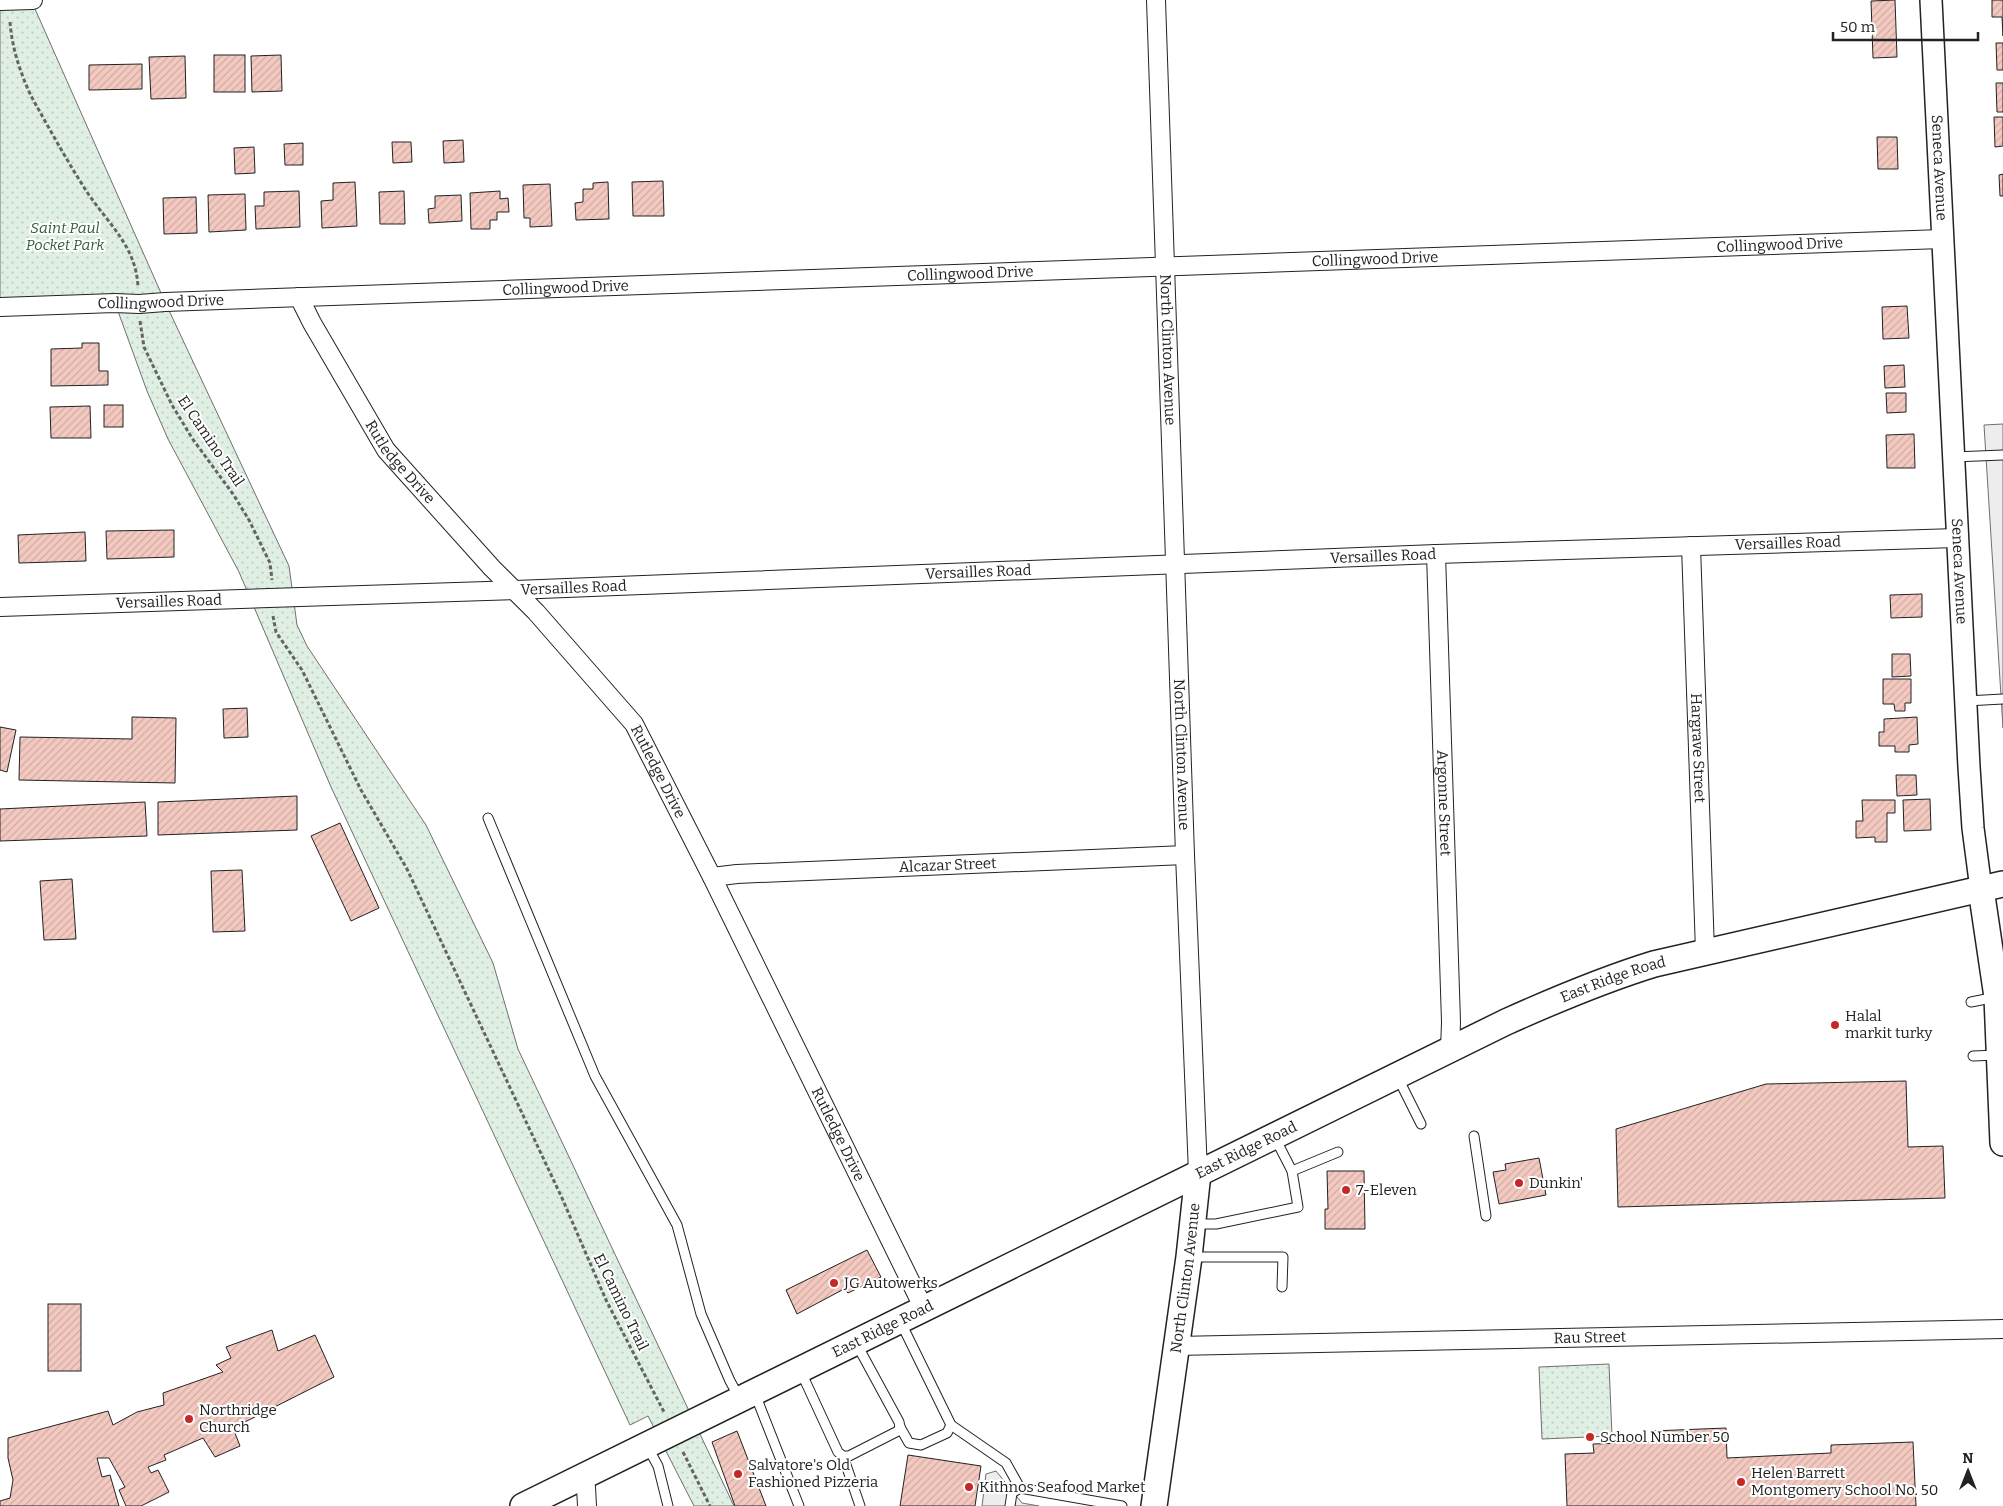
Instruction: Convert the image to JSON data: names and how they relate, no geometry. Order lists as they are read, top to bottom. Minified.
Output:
{"streets":{"main road":["Seneca Avenue","North Clinton Avenue","East Ridge Road"],"street":["Collingwood Drive","Rutledge Drive","Versailles Road","Hargrave Street","Argonne Street","Alcazar Street","Rau Street"],"path":["El Camino Trail"]},"crossings":[["Seneca Avenue","Collingwood Drive"],["Seneca Avenue","Versailles Road"],["Seneca Avenue","East Ridge Road"],["Collingwood Drive","North Clinton Avenue"],["Collingwood Drive","El Camino Trail"],["Collingwood Drive","Rutledge Drive"],["North Clinton Avenue","Versailles Road"],["North Clinton Avenue","Alcazar Street"],["North Clinton Avenue","East Ridge Road"],["North Clinton Avenue","Rau Street"],["El Camino Trail","Versailles Road"],["Rutledge Drive","Versailles Road"],["Rutledge Drive","Alcazar Street"],["Rutledge Drive","East Ridge Road"],["Versailles Road","Hargrave Street"],["Versailles Road","Argonne Street"],["Hargrave Street","East Ridge Road"],["Argonne Street","East Ridge Road"]],"parks":["Saint Paul Pocket Park"],"places":["Halal markit turky","Dunkin'","7-Eleven","JG Autowerks","Northridge Church","School Number 50","Salvatore's Old Fashioned Pizzeria","Helen Barrett Montgomery School No. 50","Kithnos Seafood Market"],"scale_bar":"50 m","north":"top"}
